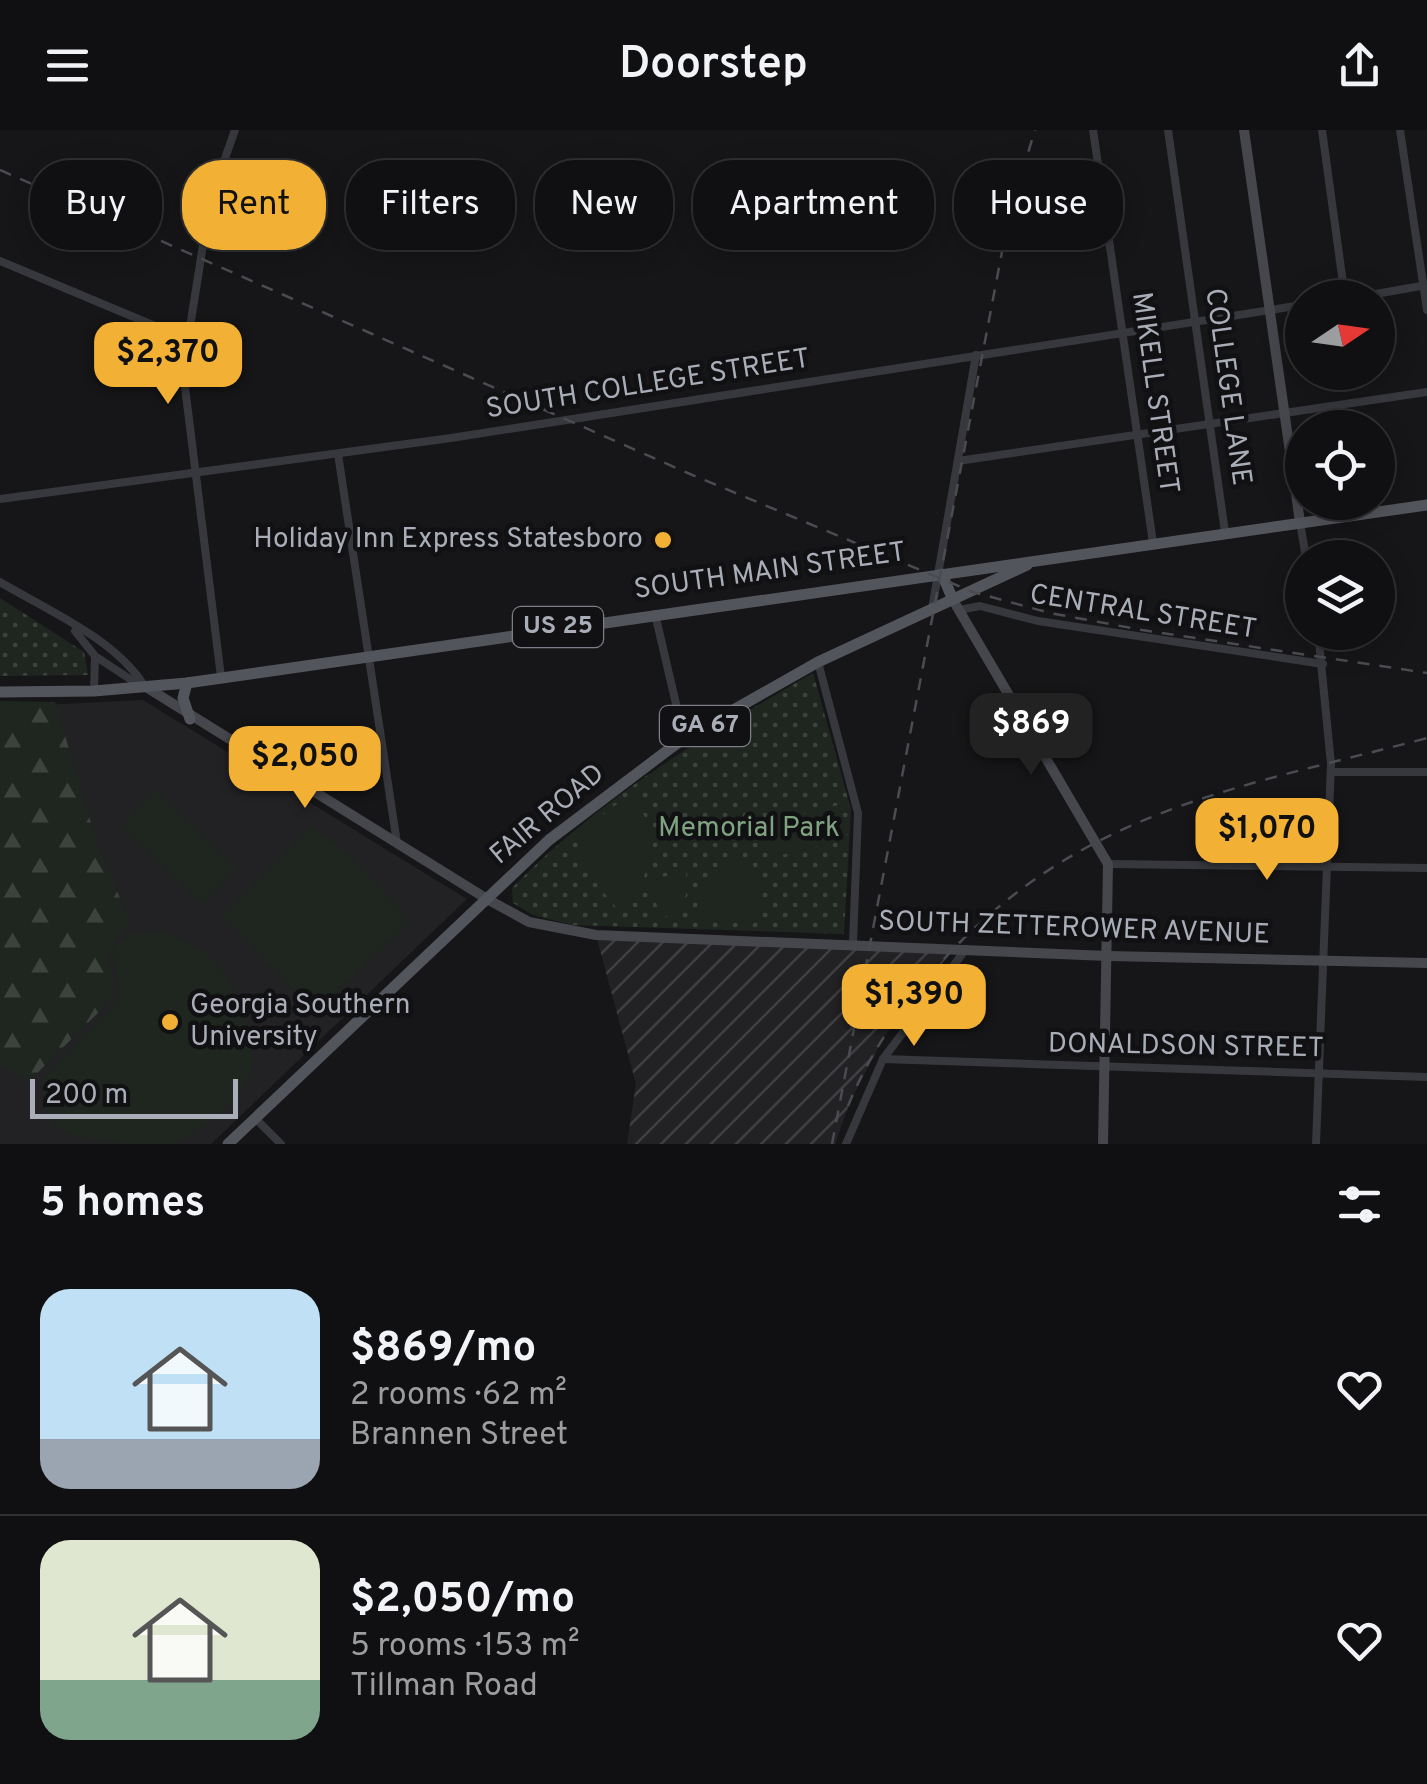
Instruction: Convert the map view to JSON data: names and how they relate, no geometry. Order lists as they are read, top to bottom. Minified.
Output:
{"streets":{"main road":["SOUTH MAIN STREET","US 25","GA 67","FAIR ROAD"],"street":["SOUTH COLLEGE STREET","COLLEGE LANE","MIKELL STREET","CENTRAL STREET","SOUTH ZETTEROWER AVENUE","DONALDSON STREET"]},"crossings":[["SOUTH COLLEGE STREET","COLLEGE LANE"],["SOUTH COLLEGE STREET","MIKELL STREET"],["COLLEGE LANE","SOUTH MAIN STREET"],["MIKELL STREET","SOUTH MAIN STREET"],["SOUTH MAIN STREET","GA 67"],["SOUTH MAIN STREET","SOUTH ZETTEROWER AVENUE"],["CENTRAL STREET","GA 67"],["CENTRAL STREET","FAIR ROAD"],["GA 67","FAIR ROAD"],["FAIR ROAD","SOUTH ZETTEROWER AVENUE"]],"parks":["Memorial Park"],"places":["Holiday Inn Express Statesboro","Georgia Southern University"],"scale_bar":"200 m","north":"right","page":{"header":"Doorstep","chip":["Buy","Rent","Filters","New","Apartment","House"],"price":["$2,370","$869","$2,050","$1,070","$1,390"],"scale":"200 m","heading":"5 homes","list":[{"name":"$869/mo","note":"2 rooms · 62 m² · Brannen Street"},{"name":"$2,050/mo","note":"5 rooms · 153 m² · Tillman Road"}]}}
